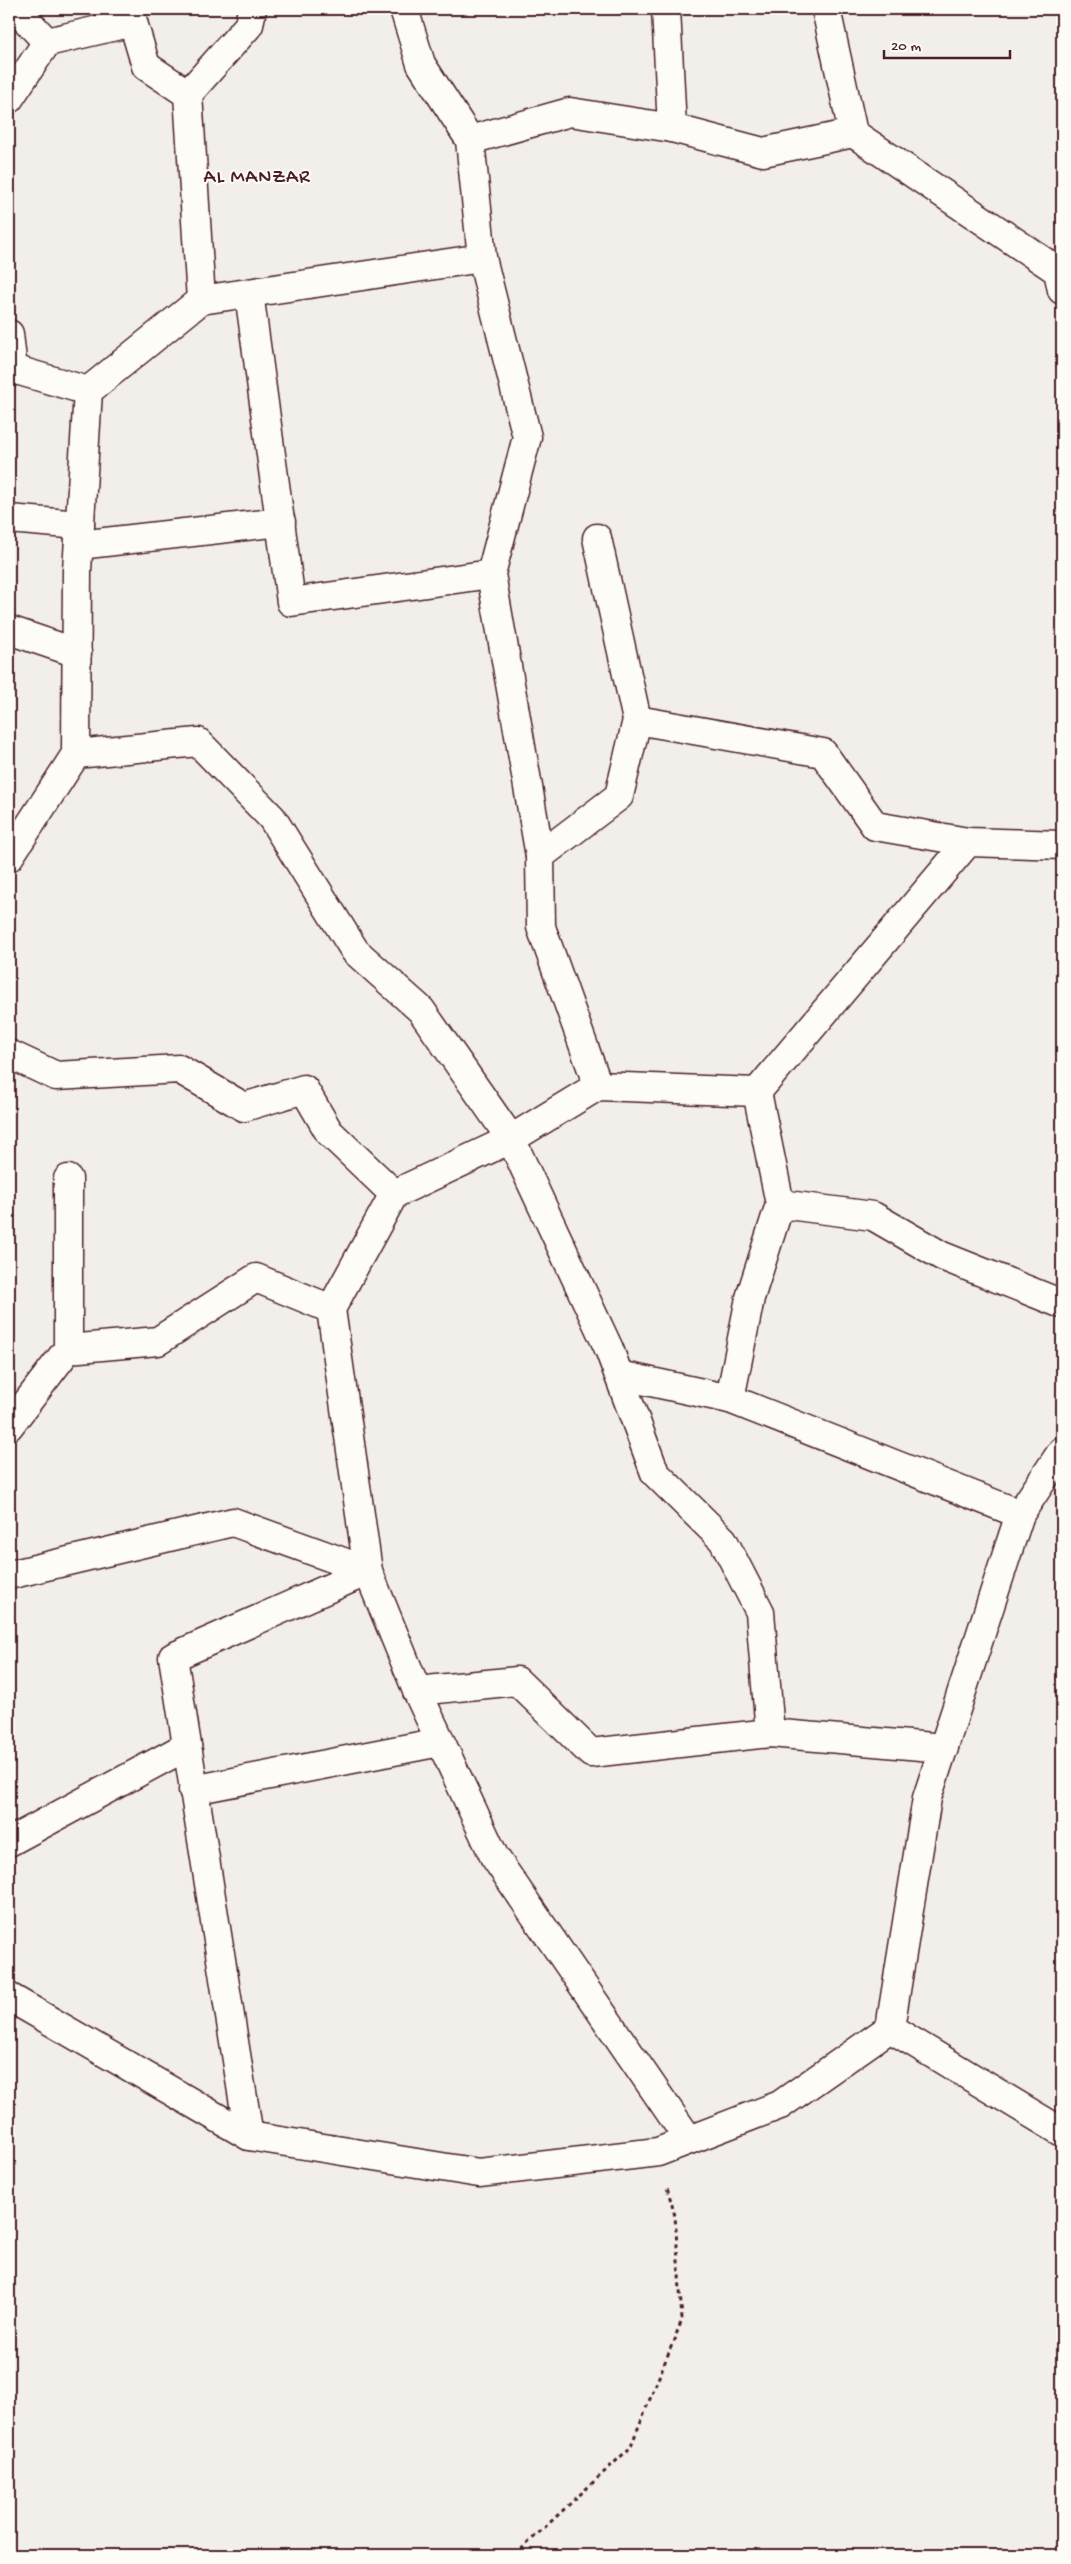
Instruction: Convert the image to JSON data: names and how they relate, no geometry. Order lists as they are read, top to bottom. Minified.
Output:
{"districts":["AL MANZAR"],"scale_bar":"20 m"}
